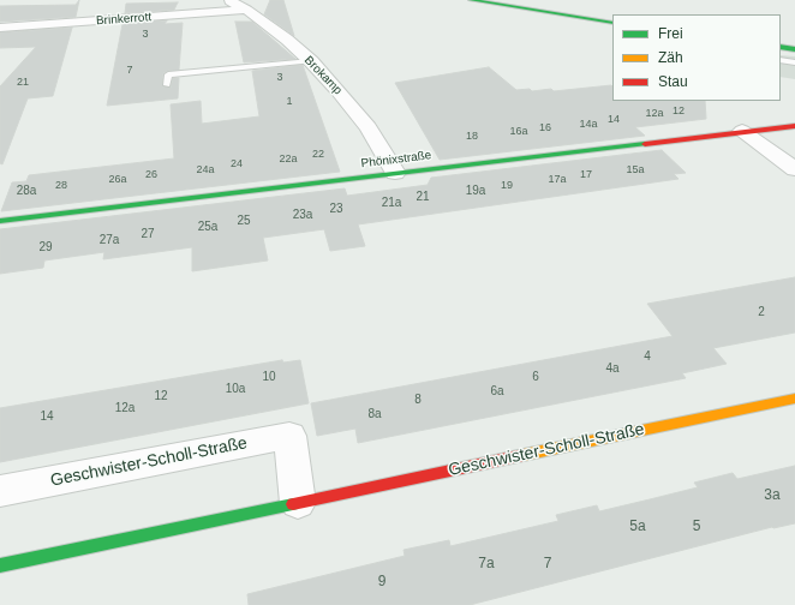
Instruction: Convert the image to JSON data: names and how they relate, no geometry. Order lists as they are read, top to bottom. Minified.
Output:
{"streets":{"street":["Brinkerrott","Brokamp","Phönixstraße","Geschwister-Scholl-Straße"]},"crossings":[["Brinkerrott","Brokamp"],["Brokamp","Phönixstraße"]],"house_numbers":["3","7","3","21","1","12","12a","14","14a","16","16a","18","22","22a","24","24a","15a","26","17","26a","17a","28","19","28a","19a","21","21a","23","23a","25","25a","27","27a","29","2","4","4a","10","6","10a","6a","12","8","12a","8a","14","3a","5a","5","7a","7","9"],"legend":["Frei","Zäh","Stau"]}
